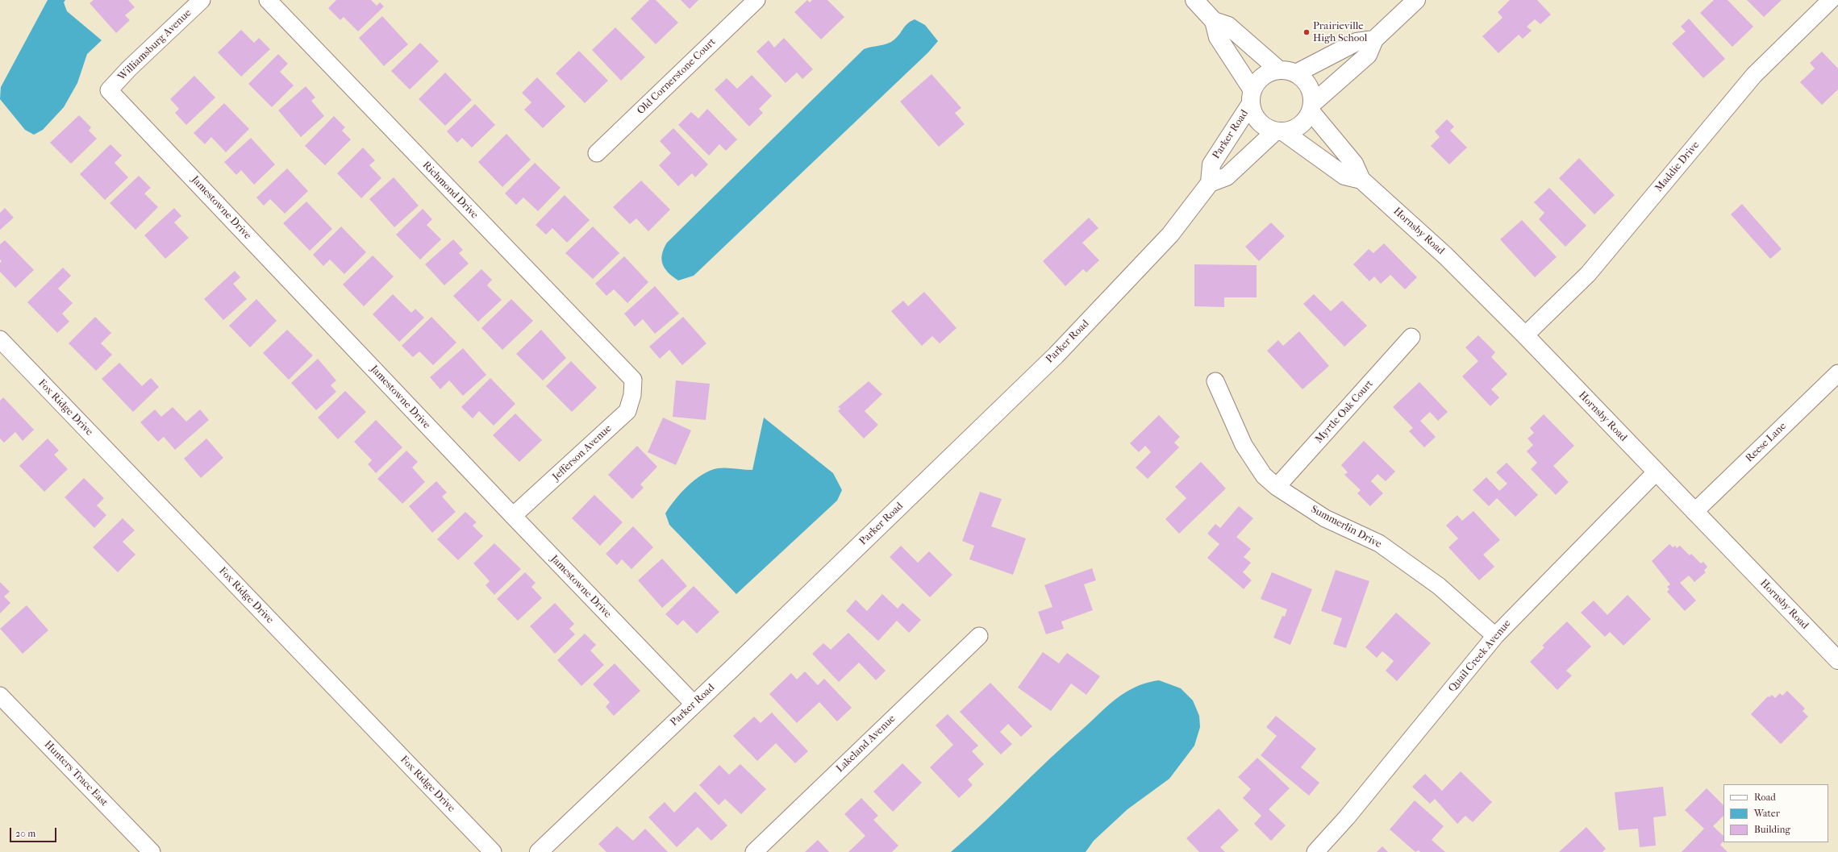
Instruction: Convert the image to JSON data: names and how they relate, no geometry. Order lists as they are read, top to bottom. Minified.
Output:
{"streets":{"street":["Williamsburg Avenue","Old Cornerstone Court","Parker Road","Maddie Drive","Richmond Drive","Jamestowne Drive","Hornsby Road","Fox Ridge Drive","Myrtle Oak Court","Reese Lane","Jefferson Avenue","Summerlin Drive","Quail Creek Avenue","Lakeland Avenue","Hunters Trace East"]},"crossings":[["Williamsburg Avenue","Jamestowne Drive"],["Parker Road","Jamestowne Drive"],["Parker Road","Hornsby Road"],["Maddie Drive","Hornsby Road"],["Richmond Drive","Jefferson Avenue"],["Jamestowne Drive","Jefferson Avenue"],["Hornsby Road","Reese Lane"],["Hornsby Road","Quail Creek Avenue"],["Myrtle Oak Court","Summerlin Drive"],["Summerlin Drive","Quail Creek Avenue"]],"places":["Prairieville High School"],"legend":["Road","Water","Building"],"scale_bar":"20 m"}
